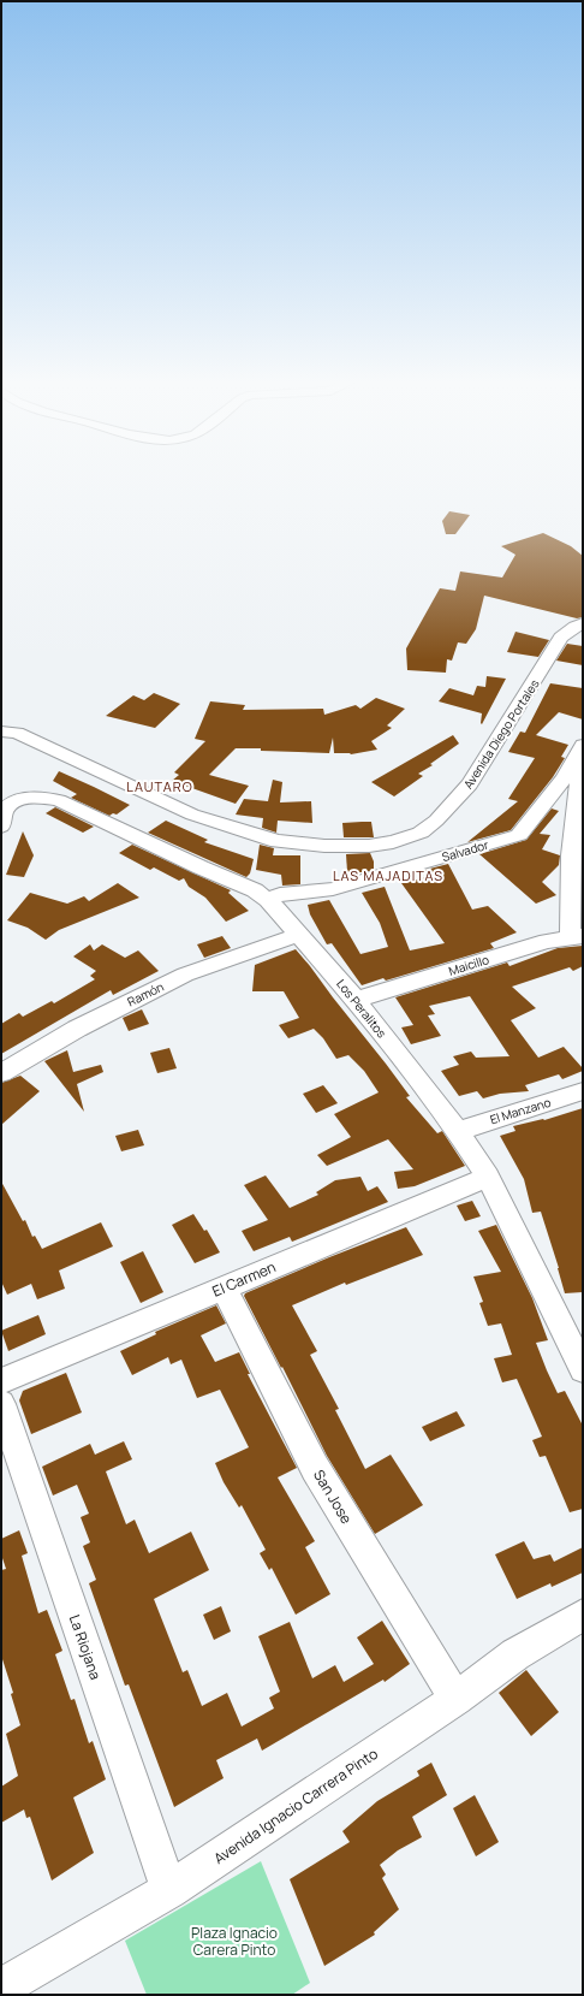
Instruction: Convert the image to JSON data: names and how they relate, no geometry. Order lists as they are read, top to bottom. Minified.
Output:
{"streets":{"street":["Avenida Diego Portales","Salvador","Maicillo","Ramón","Los Peralitos","El Manzano","El Carmen","San Jose","La Riojana","Avenida Ignacio Carrera Pinto"]},"crossings":[["Salvador","Los Peralitos"],["Maicillo","Los Peralitos"],["Ramón","Los Peralitos"],["Los Peralitos","El Manzano"],["Los Peralitos","El Carmen"],["El Carmen","San Jose"],["San Jose","Avenida Ignacio Carrera Pinto"],["La Riojana","Avenida Ignacio Carrera Pinto"]],"districts":["LAUTARO","LAS MAJADITAS"],"parks":["Plaza Ignacio Carera Pinto"]}
